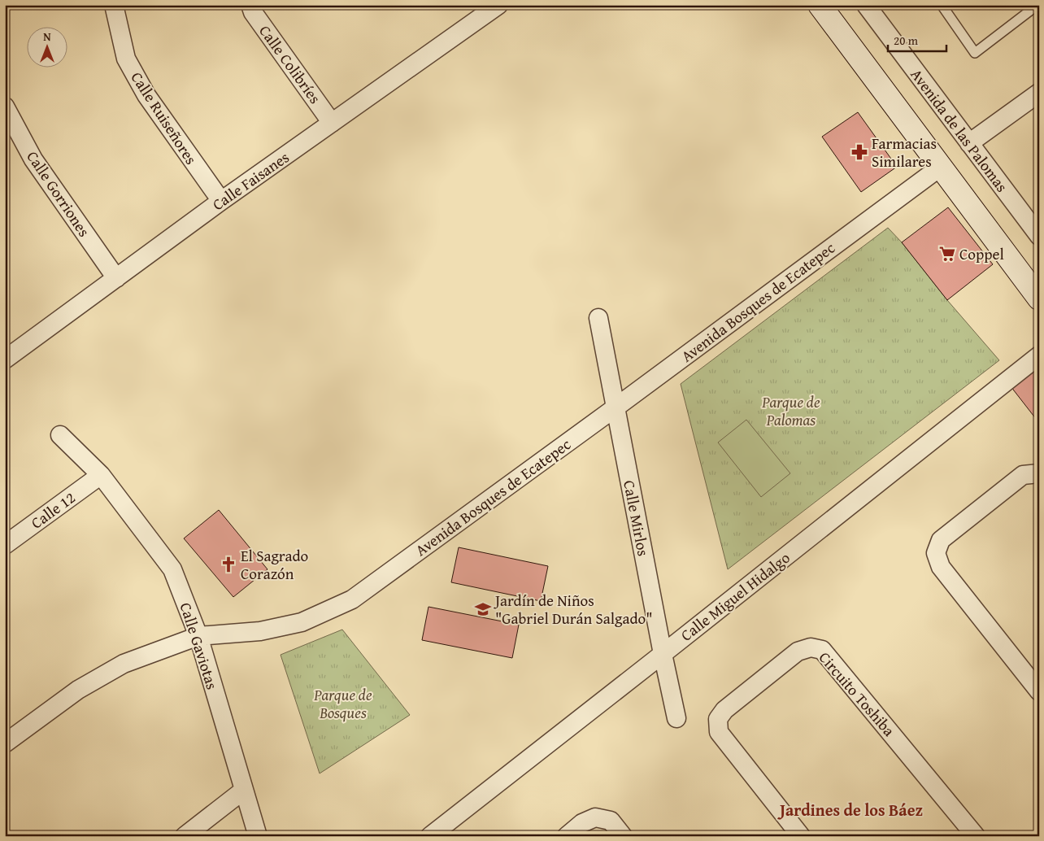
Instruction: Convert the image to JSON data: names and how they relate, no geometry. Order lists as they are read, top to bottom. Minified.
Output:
{"streets":{"street":["Calle Colibríes","Calle Ruiseñores","Avenida de las Palomas","Calle Faisanes","Calle Gorriones","Avenida Bosques de Ecatepec","Calle 12","Calle Mirlos","Calle Miguel Hidalgo","Calle Gaviotas","Circuito Toshiba"]},"crossings":[["Calle Colibríes","Calle Faisanes"],["Calle Ruiseñores","Calle Faisanes"],["Calle Faisanes","Calle Gorriones"],["Avenida Bosques de Ecatepec","Calle Mirlos"],["Avenida Bosques de Ecatepec","Calle Gaviotas"],["Calle 12","Calle Gaviotas"],["Calle Mirlos","Calle Miguel Hidalgo"]],"districts":["Jardines de los Báez"],"parks":["Parque de Palomas","Parque de Bosques"],"places":{"pharmacy":["Farmacias Similares"],"supermarket":["Coppel"],"church":["El Sagrado Corazón"],"school or university":["Jardín de Niños \"Gabriel Durán Salgado\""]},"scale_bar":"20 m","north":"top"}
